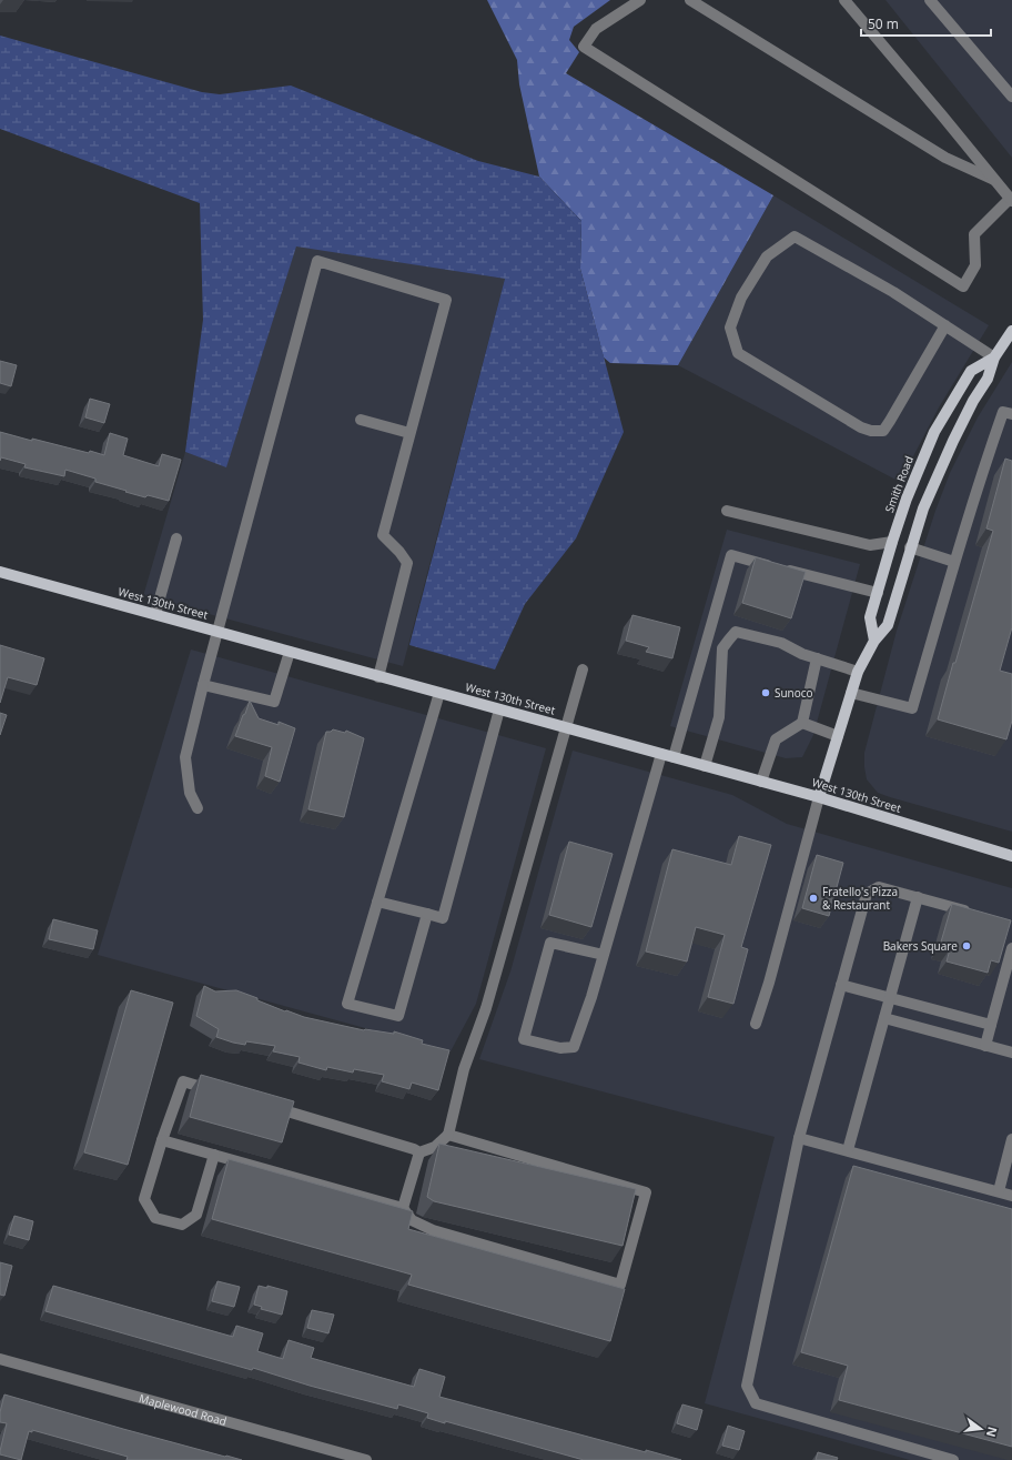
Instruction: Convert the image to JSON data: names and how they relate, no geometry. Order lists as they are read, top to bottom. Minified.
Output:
{"streets":{"main road":["Smith Road","West 130th Street"],"street":["Maplewood Road"]},"crossings":[["Smith Road","West 130th Street"]],"places":["Sunoco","Fratello's Pizza & Restaurant","Bakers Square"],"scale_bar":"50 m","north":"right"}
